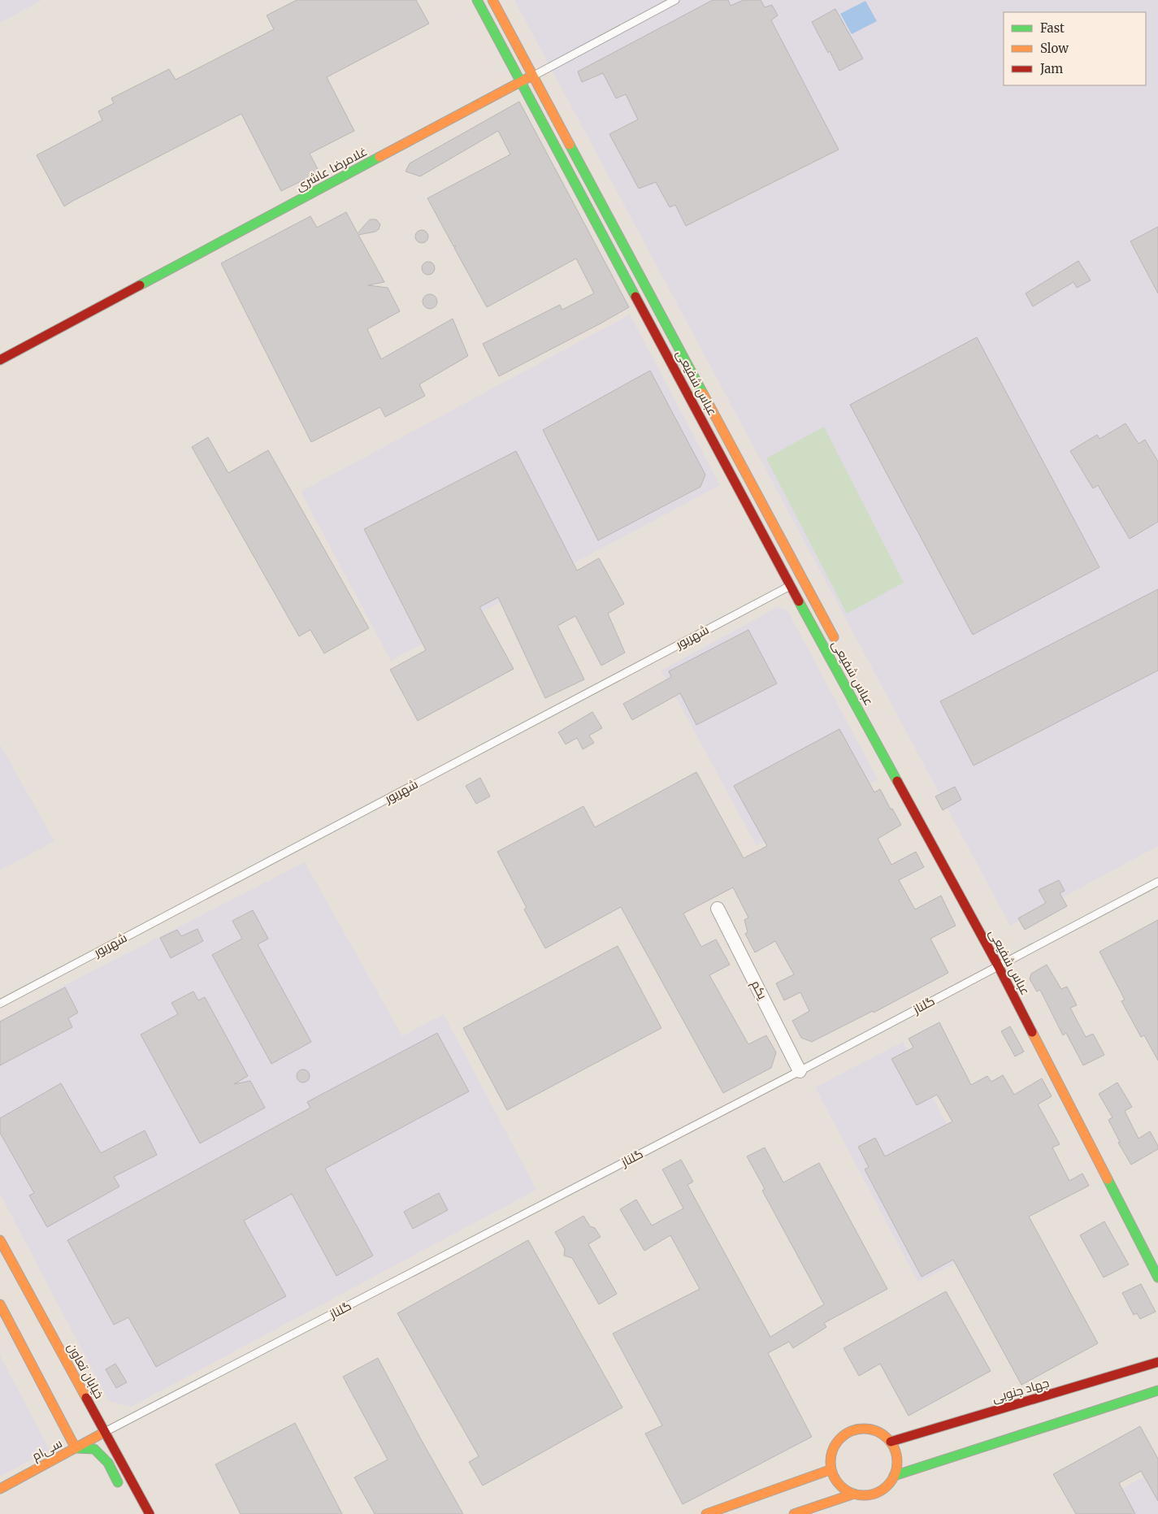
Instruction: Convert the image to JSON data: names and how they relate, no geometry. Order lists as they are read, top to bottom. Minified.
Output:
{"streets":{"main road":["غلامرضا عاشری","عباس شفیعی","خیابان تعاون","جهاد جنوبی","سی‌ام"],"street":["یکم"],"lane":["شهریور","گلناز"]},"crossings":[["غلامرضا عاشری","عباس شفیعی"],["عباس شفیعی","شهریور"],["عباس شفیعی","گلناز"],["یکم","گلناز"],["گلناز","خیابان تعاون"],["گلناز","سی‌ام"],["خیابان تعاون","سی‌ام"]],"legend":["Fast","Slow","Jam"]}
